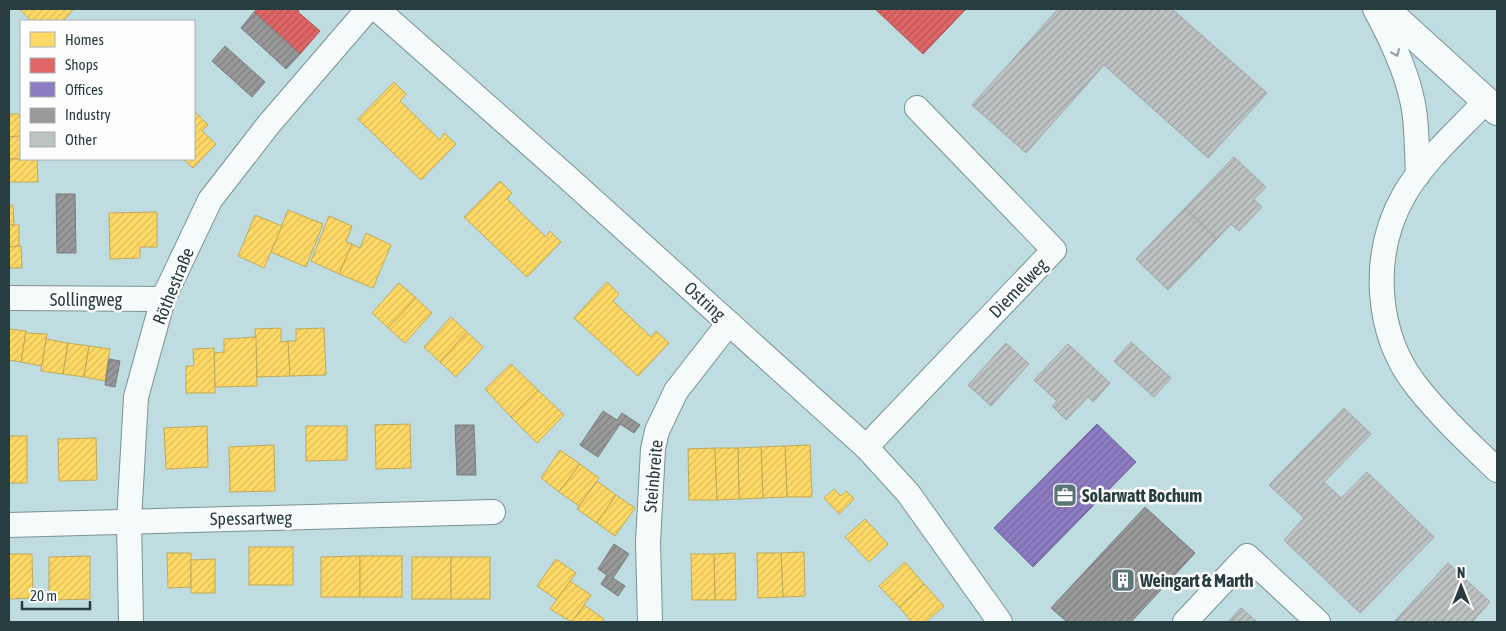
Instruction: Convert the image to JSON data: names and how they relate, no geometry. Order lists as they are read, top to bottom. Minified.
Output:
{"streets":{"street":["Röthestraße","Diemelweg","Sollingweg","Ostring","Steinbreite","Spessartweg"]},"crossings":[["Röthestraße","Sollingweg"],["Röthestraße","Spessartweg"],["Diemelweg","Ostring"],["Ostring","Steinbreite"]],"places":{"office":["Solarwatt Bochum"],"building":["Weingart & Marth"]},"legend":["Homes","Shops","Offices","Industry","Other"],"scale_bar":"20 m","north":"top"}
